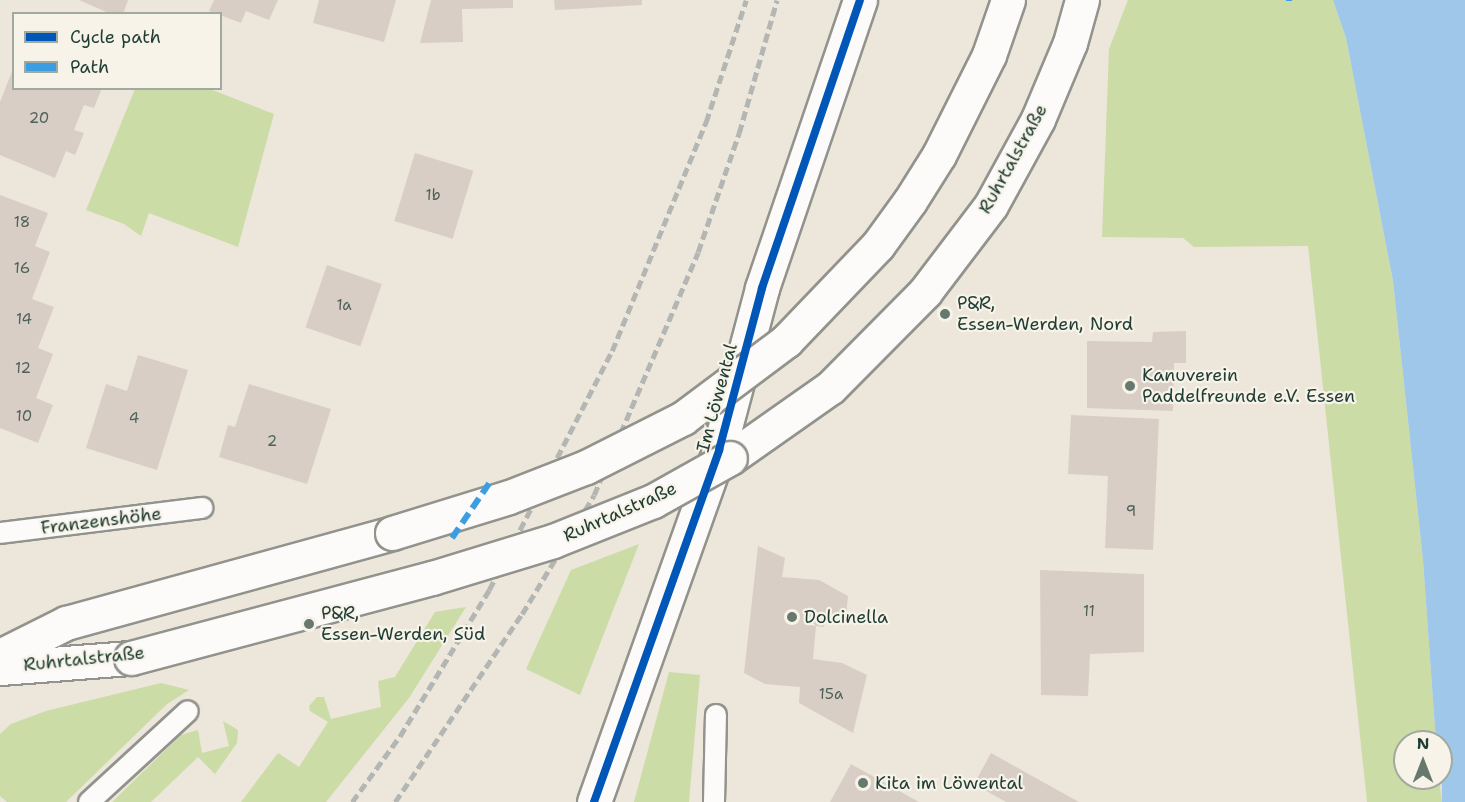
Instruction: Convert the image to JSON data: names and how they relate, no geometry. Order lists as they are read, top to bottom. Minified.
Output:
{"streets":{"main road":["Ruhrtalstraße","Im Löwental"],"lane":["Franzenshöhe"]},"places":["P&R, Essen-Werden, Nord","Kanuverein Paddelfreunde e.V. Essen","Dolcinella","P&R, Essen-Werden, Süd","Kita im Löwental"],"house_numbers":["20","1b","18","16","1a","14","12","10","4","2","9","11","15a"],"legend":["Cycle path","Path"],"north":"top"}
